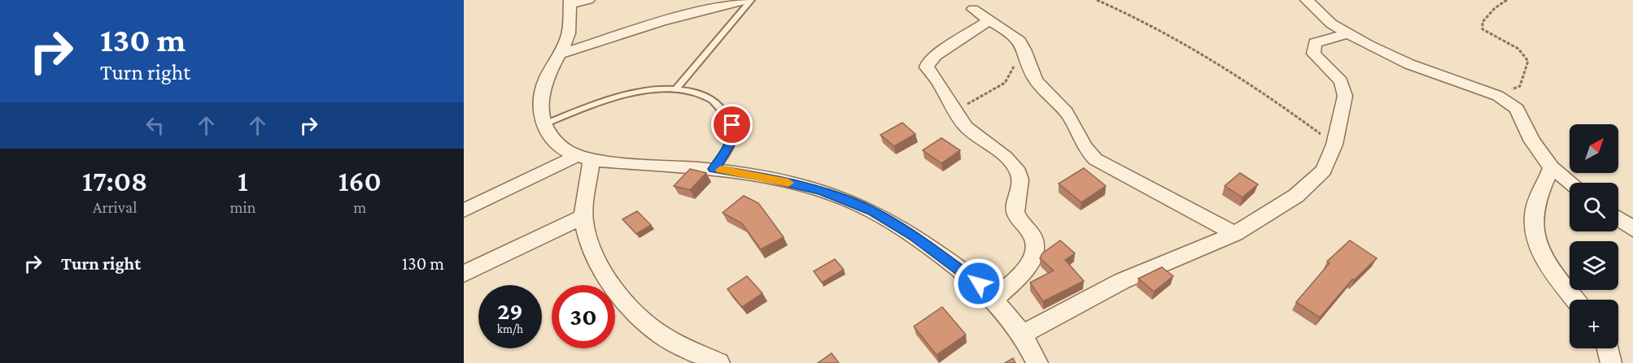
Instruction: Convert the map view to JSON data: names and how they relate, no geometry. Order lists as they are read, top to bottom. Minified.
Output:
{"north":"top right","page":{"turn":["130 m","Turn right"],"map_buttons":"+","eta":["17:08","Arrival","1","min","160","m"],"list":[{"name":"Turn right","value":"130 m"}],"speed":"29 km/h","limit":"30"}}
